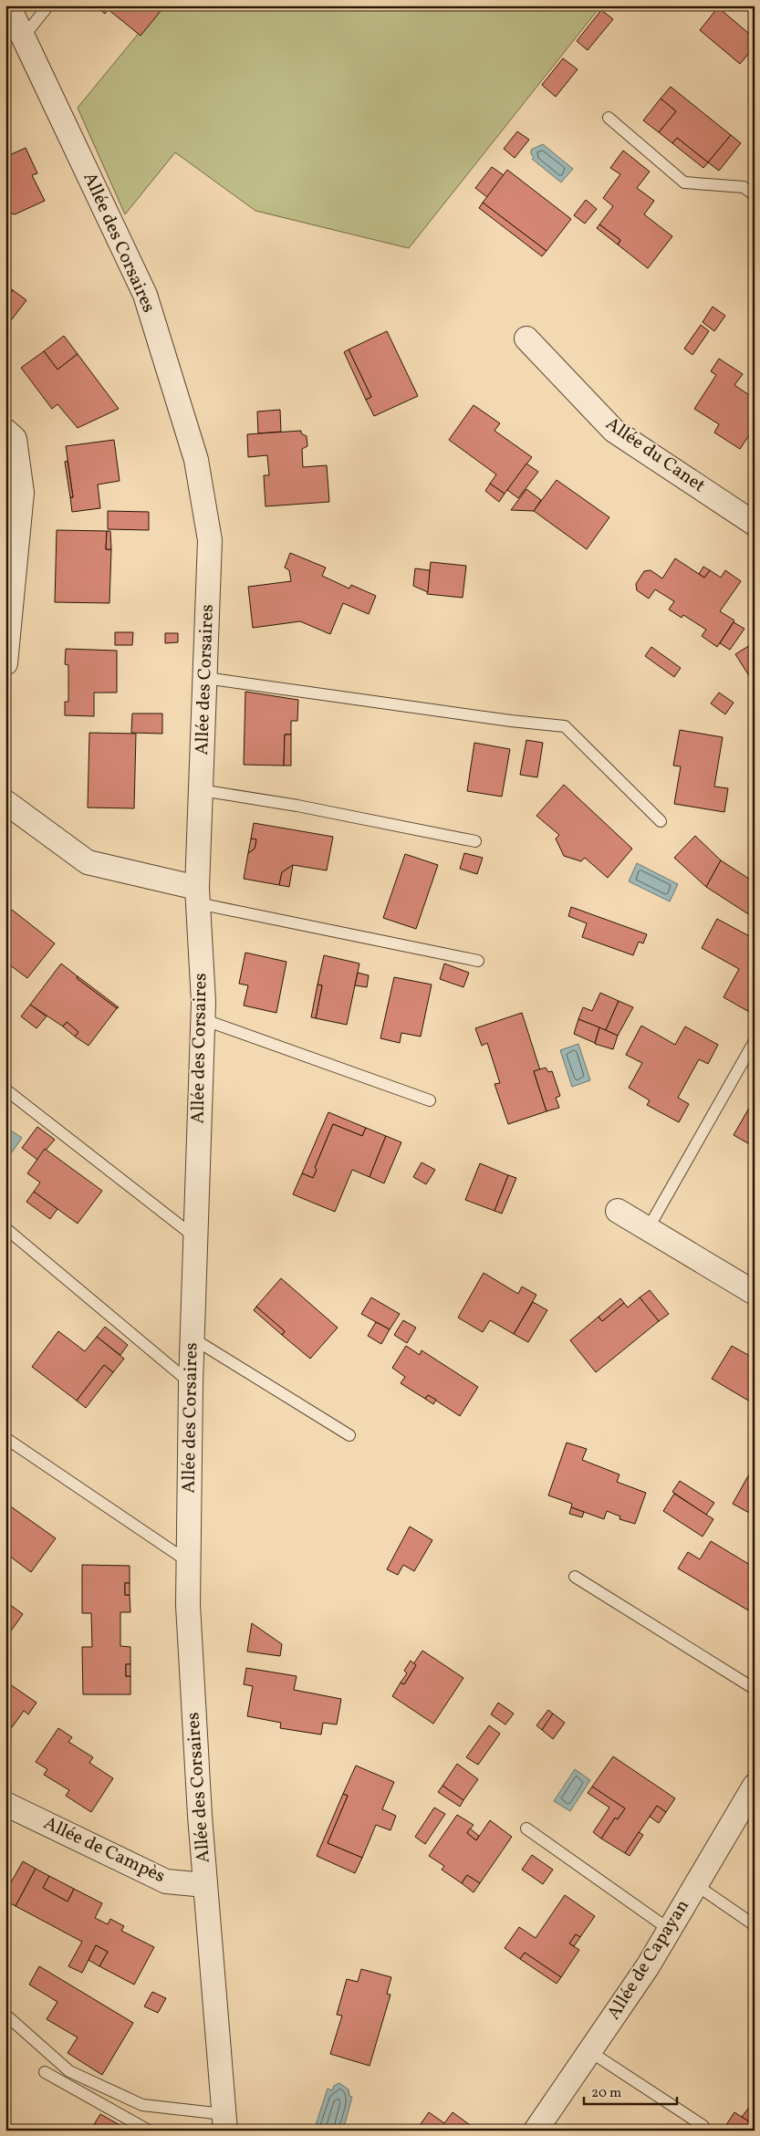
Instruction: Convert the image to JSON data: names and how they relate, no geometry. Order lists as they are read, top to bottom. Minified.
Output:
{"streets":{"street":["Allée des Corsaires","Allée du Canet","Allée de Campès","Allée de Capayan"]},"crossings":[["Allée des Corsaires","Allée de Campès"]],"scale_bar":"20 m"}
